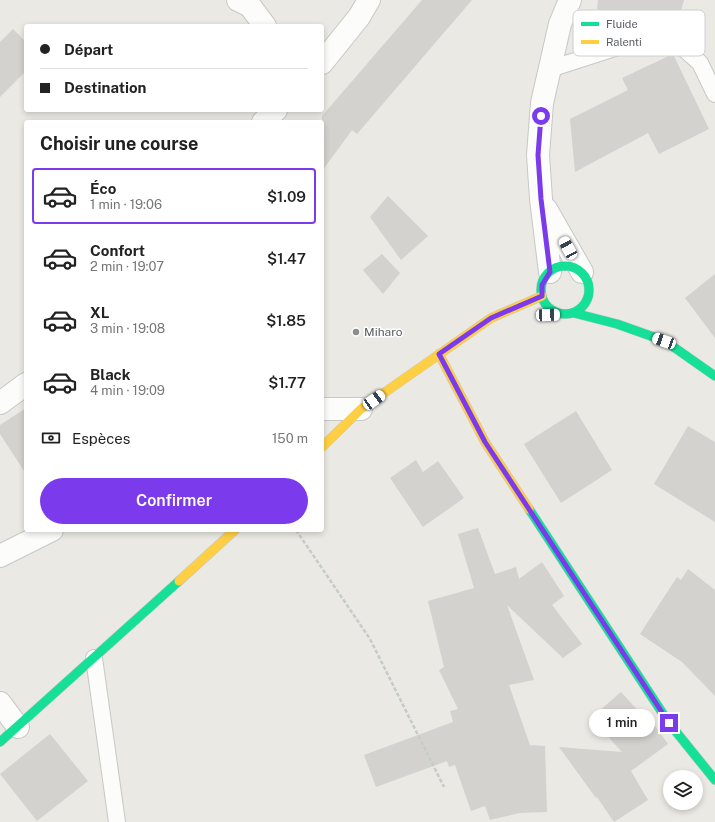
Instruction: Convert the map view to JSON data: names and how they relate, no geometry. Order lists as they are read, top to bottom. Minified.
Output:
{"places":["Miharo"],"legend":["Fluide","Ralenti"],"page":{"banner":["Départ","Destination"],"heading":"Choisir une course","list":[{"name":"Éco","note":"1 min · 19:06","value":"$1.09"},{"name":"Confort","note":"2 min · 19:07","value":"$1.47"},{"name":"XL","note":"3 min · 19:08","value":"$1.85"},{"name":"Black","note":"4 min · 19:09","value":"$1.77"}],"pay":["Espèces","150 m"],"buttons":"Confirmer","bubble":"1 min"}}
